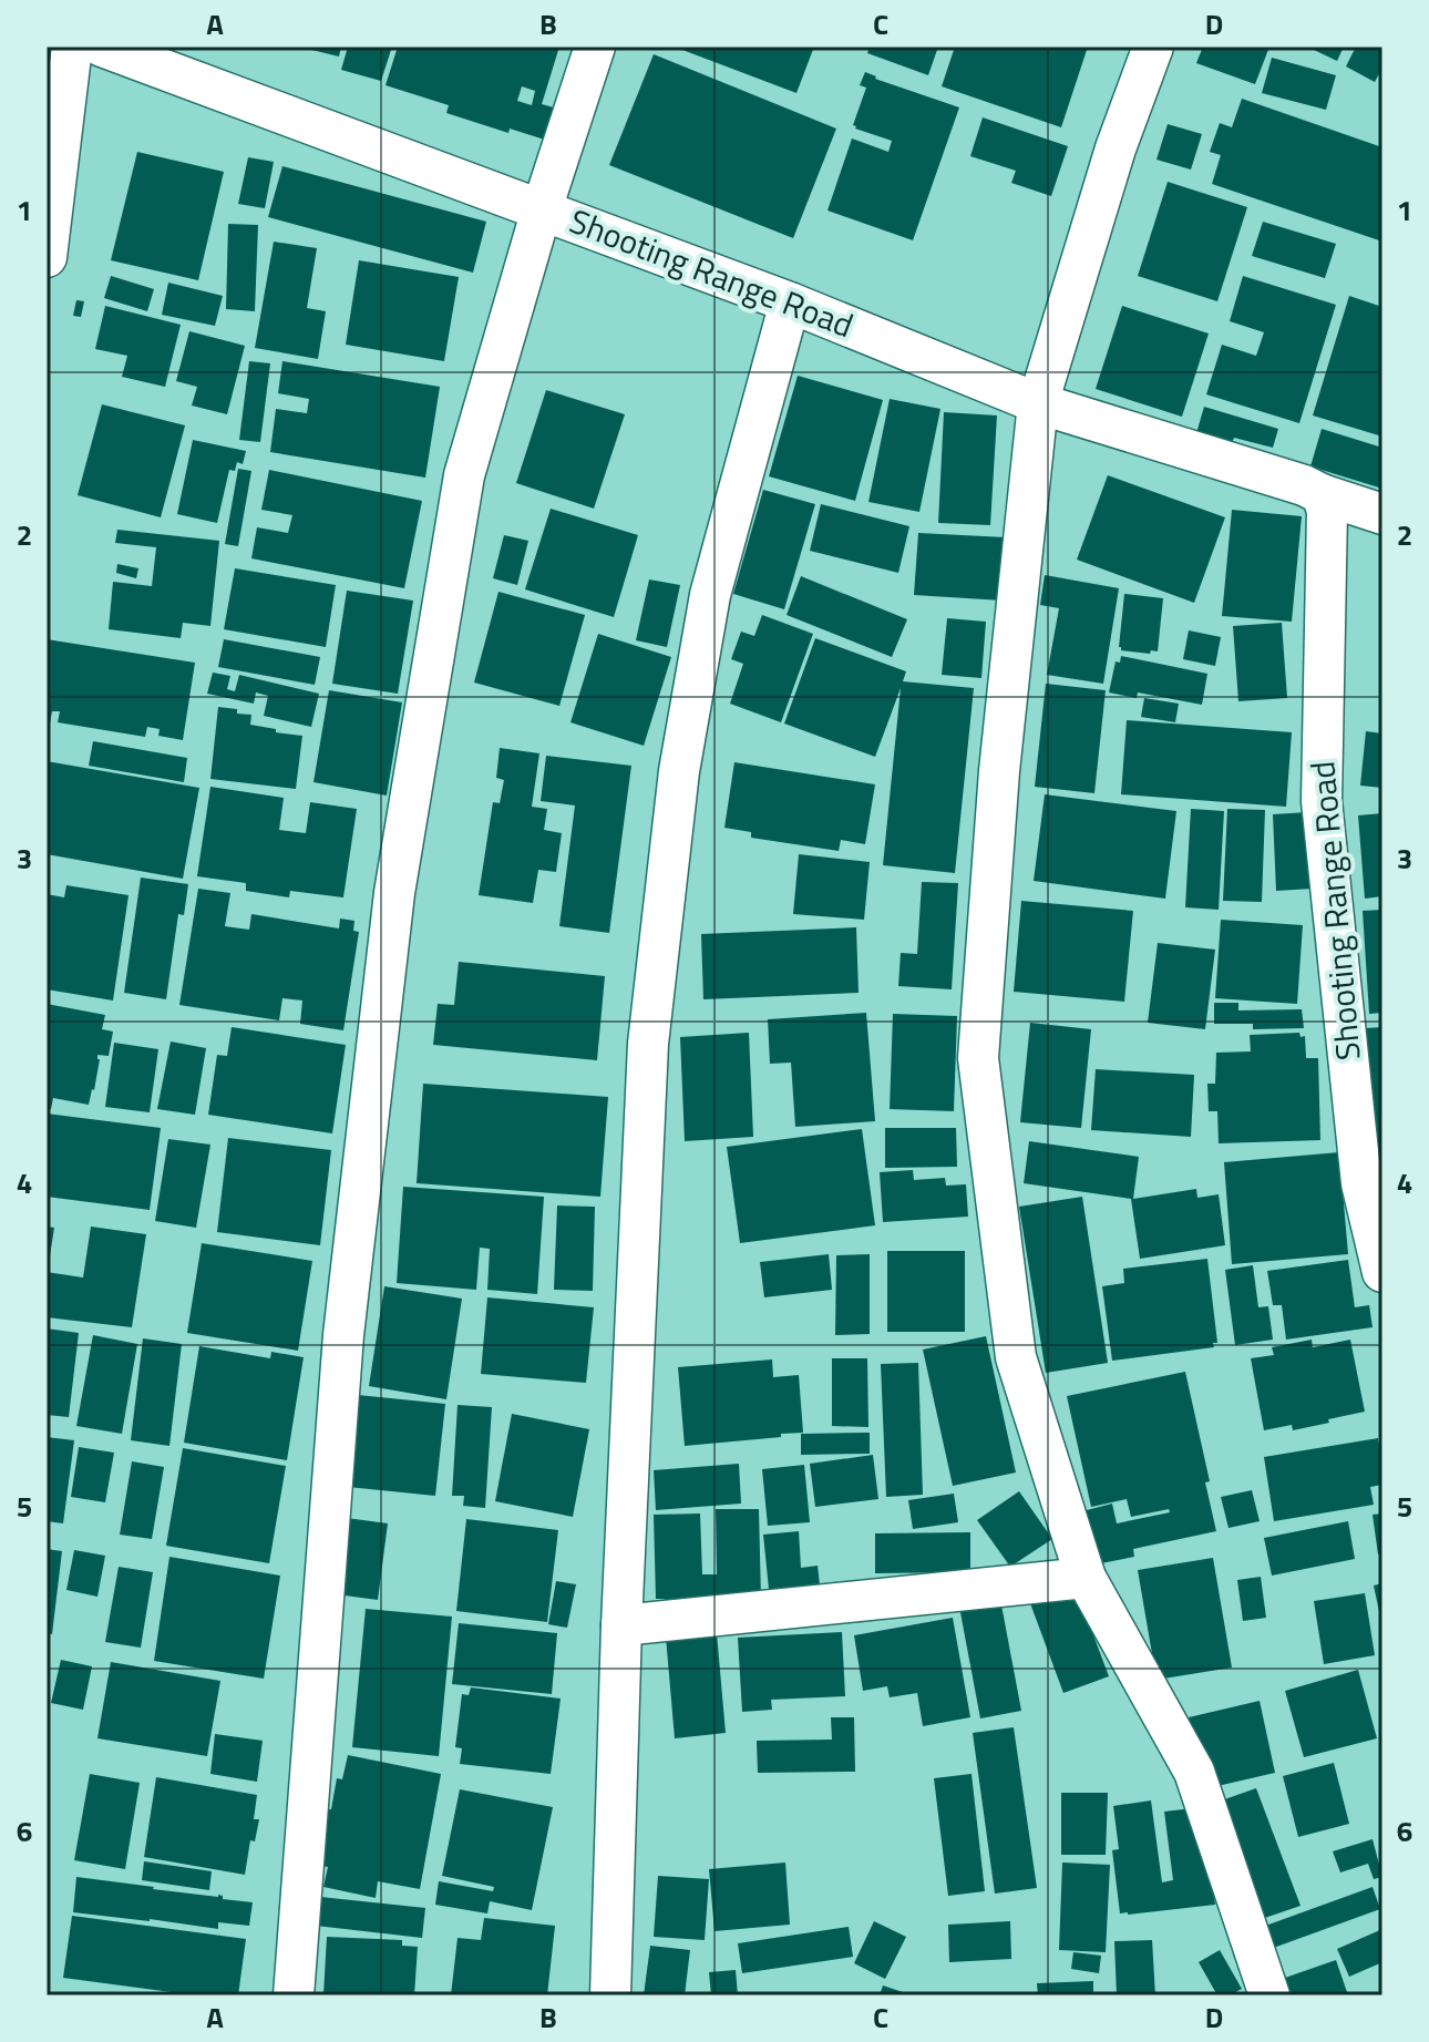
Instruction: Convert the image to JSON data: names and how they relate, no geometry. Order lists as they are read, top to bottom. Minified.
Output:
{"streets":{"street":["Shooting Range Road"]},"grid":{"columns":["A","B","C","D"],"rows":["1","2","3","4","5","6"]}}
